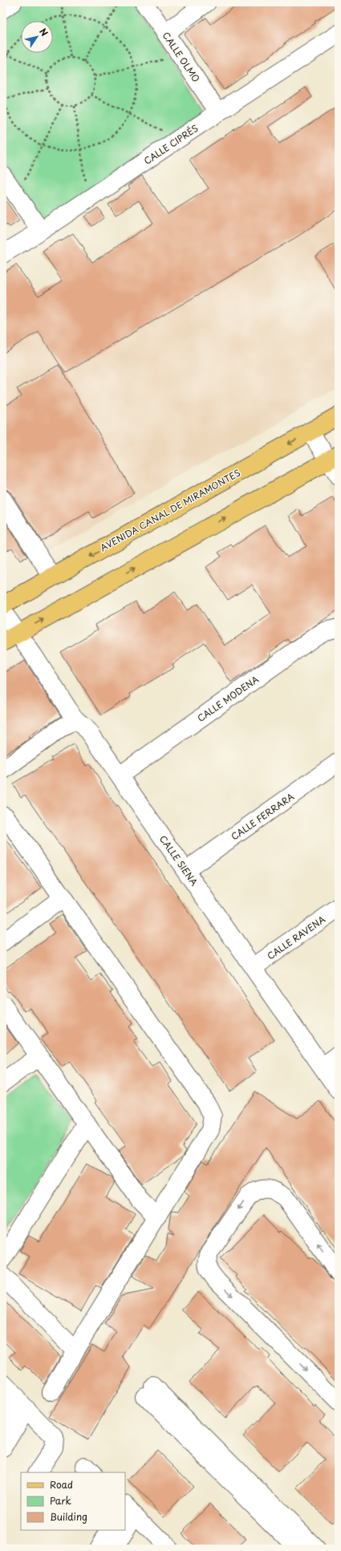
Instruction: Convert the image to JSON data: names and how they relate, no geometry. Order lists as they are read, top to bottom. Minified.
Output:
{"streets":{"main road":["AVENIDA CANAL DE MIRAMONTES"],"street":["CALLE OLMO","CALLE CIPRÉS","CALLE MODENA","CALLE FERRARA","CALLE SIENA","CALLE RAVENA"]},"crossings":[["CALLE OLMO","CALLE CIPRÉS"],["CALLE MODENA","CALLE SIENA"],["CALLE FERRARA","CALLE SIENA"],["CALLE SIENA","CALLE RAVENA"]],"legend":["Road","Park","Building"],"north":"top right"}
